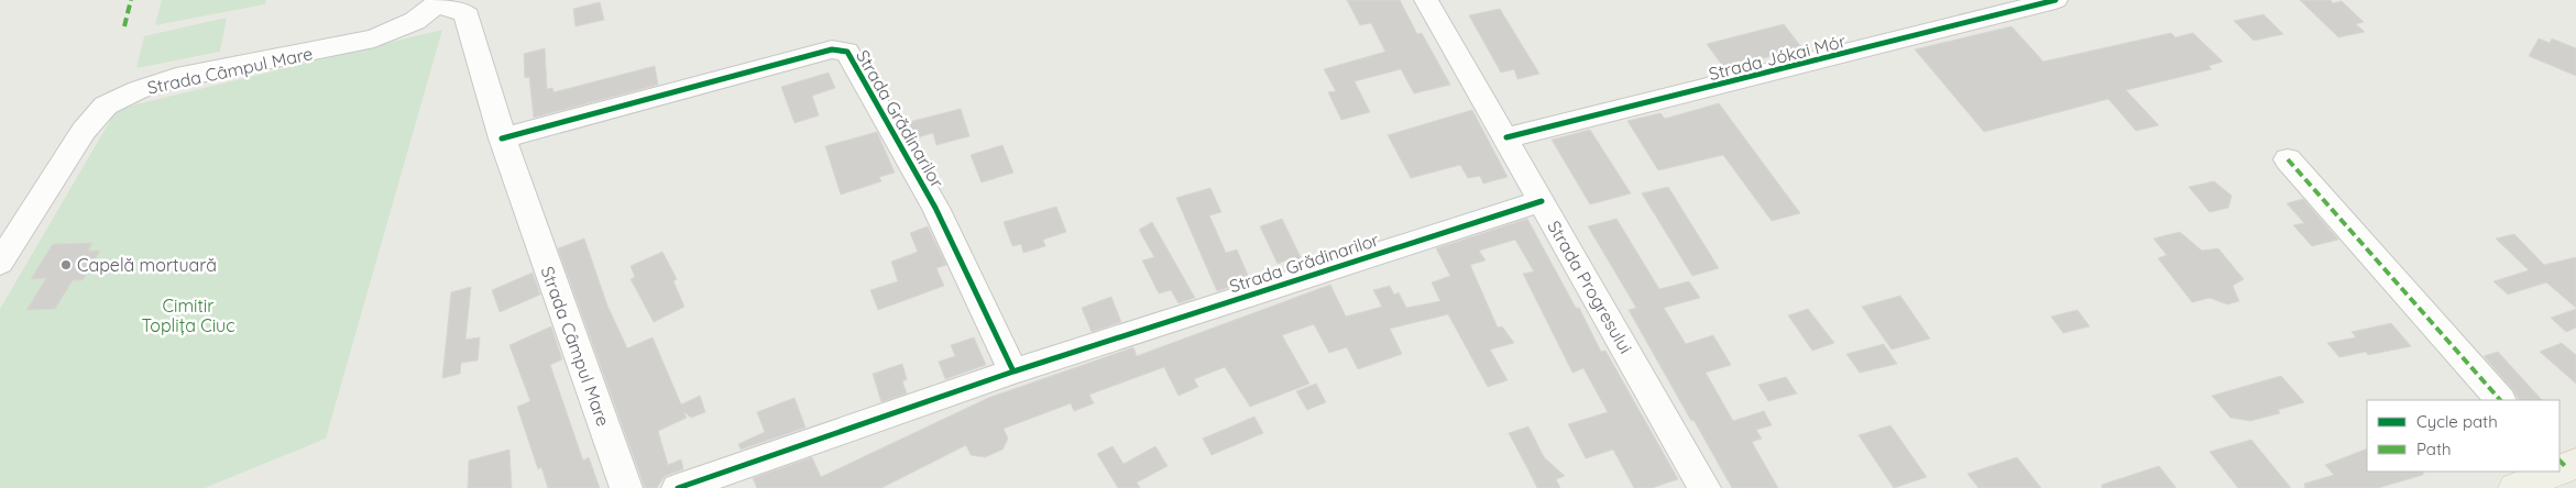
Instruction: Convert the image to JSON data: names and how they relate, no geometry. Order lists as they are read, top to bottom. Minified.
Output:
{"streets":{"street":["Strada Jókai Mór","Strada Câmpul Mare","Strada Grădinarilor","Strada Progresului"]},"crossings":[["Strada Jókai Mór","Strada Progresului"],["Strada Câmpul Mare","Strada Grădinarilor"],["Strada Grădinarilor","Strada Progresului"]],"parks":["Cimitir Toplița Ciuc"],"places":["Capelă mortuară"],"legend":["Cycle path","Path"]}
